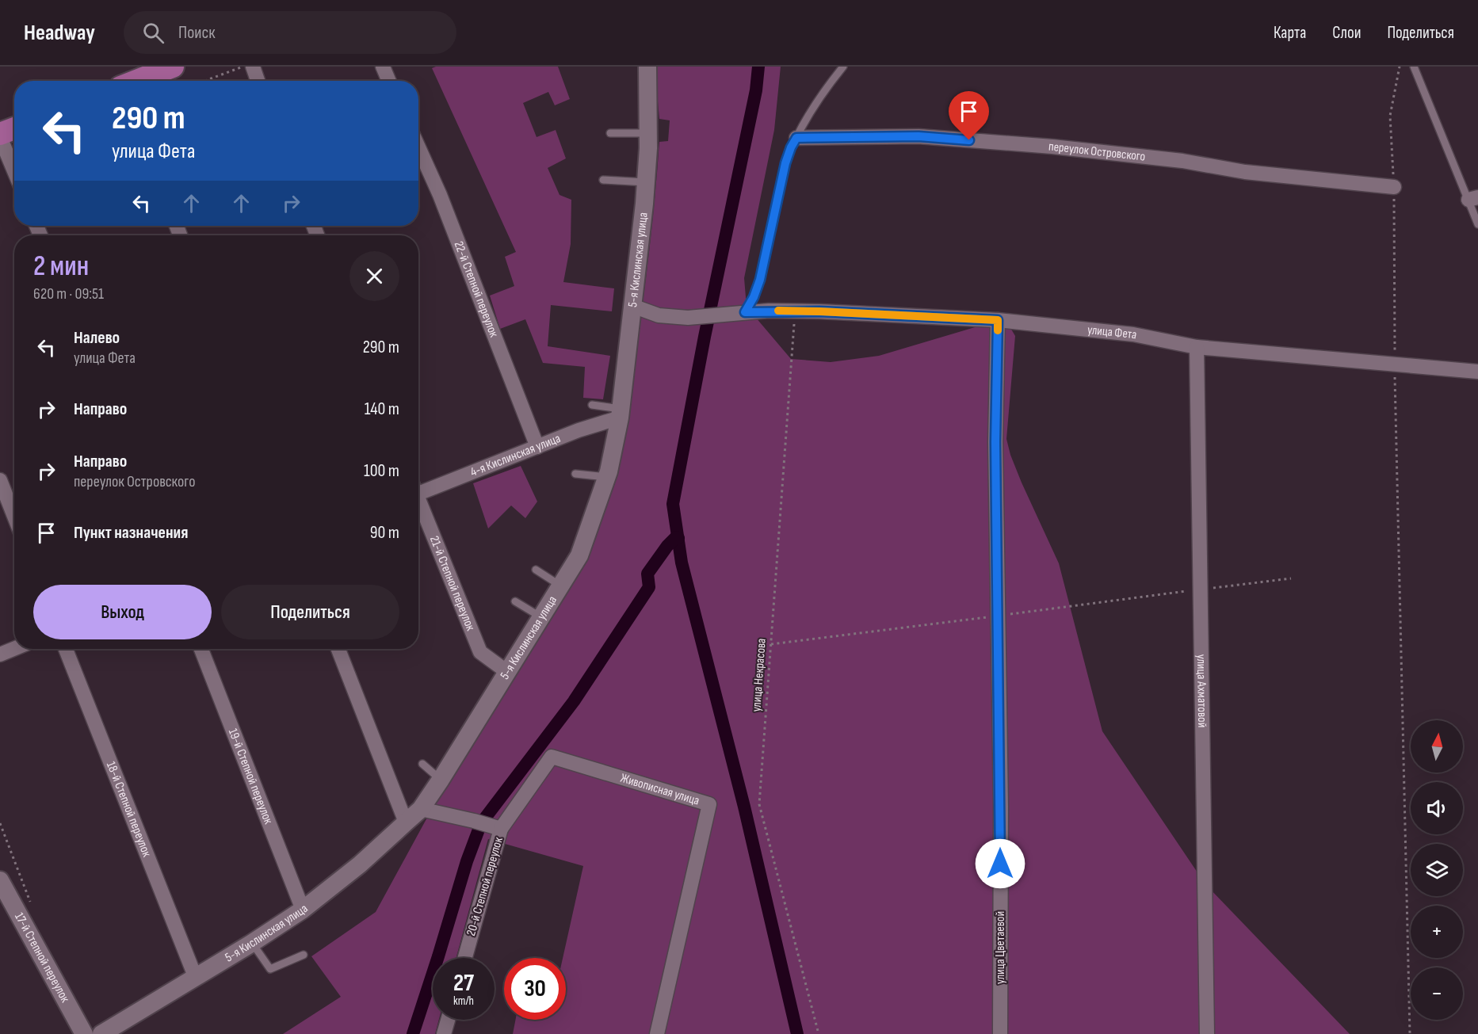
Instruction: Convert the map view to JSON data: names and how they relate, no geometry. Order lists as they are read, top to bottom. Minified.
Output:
{"streets":{"street":["переулок Островского","5-я Кислинская улица","22-й Степной переулок","улица Фета","4-я Кислинская улица","21-й Степной переулок","улица Ахматовой","19-й Степной переулок","Живописная улица","18-й Степной переулок","20-й Степной переулок","улица Цветаевой","17-й Степной переулок"],"path":["улица Некрасова"]},"crossings":[["5-я Кислинская улица","улица Фета"],["5-я Кислинская улица","4-я Кислинская улица"],["5-я Кислинская улица","21-й Степной переулок"],["5-я Кислинская улица","19-й Степной переулок"],["5-я Кислинская улица","18-й Степной переулок"],["5-я Кислинская улица","20-й Степной переулок"],["22-й Степной переулок","4-я Кислинская улица"],["улица Фета","улица Некрасова"],["улица Фета","улица Ахматовой"],["улица Фета","улица Цветаевой"],["Живописная улица","20-й Степной переулок"]],"north":"top","page":{"header":"Headway","search":"Поиск","nav":["Карта","Слои","Поделиться"],"turn":["290 m","улица Фета"],"heading":["2 мин","620 m · 09:51"],"list":[{"name":"Налево","note":"улица Фета","value":"290 m"},{"name":"Направо","value":"140 m"},{"name":"Направо","note":"переулок Островского","value":"100 m"},{"name":"Пункт назначения","value":"90 m"}],"buttons":["Выход","Поделиться"],"map_buttons":["+","−"],"speed":"27 km/h","limit":"30"}}
